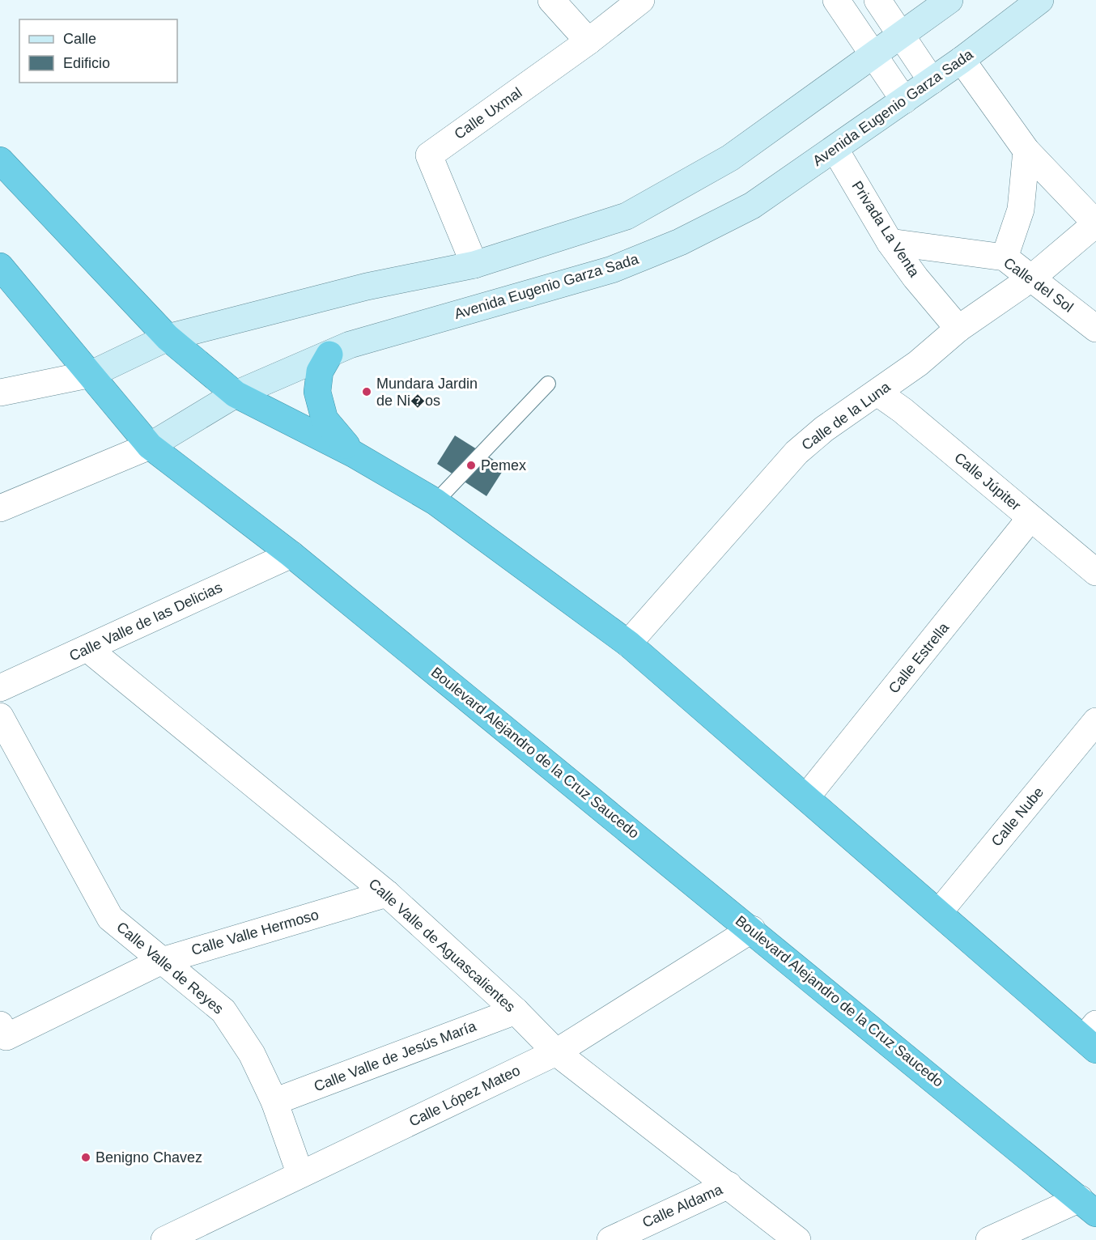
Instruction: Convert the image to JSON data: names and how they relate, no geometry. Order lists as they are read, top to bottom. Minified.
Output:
{"streets":{"highway":["Boulevard Alejandro de la Cruz Saucedo"],"main road":["Avenida Eugenio Garza Sada"],"street":["Calle Uxmal","Privada La Venta","Calle del Sol","Calle de la Luna","Calle Júpiter","Calle Valle de las Delicias","Calle Estrella","Calle Nube","Calle Valle Hermoso","Calle Valle de Aguascalientes","Calle Valle de Reyes","Calle Valle de Jesús María","Calle López Mateo","Calle Aldama"]},"crossings":[["Avenida Eugenio Garza Sada","Privada La Venta"],["Avenida Eugenio Garza Sada","Boulevard Alejandro de la Cruz Saucedo"],["Privada La Venta","Calle del Sol"],["Privada La Venta","Calle de la Luna"],["Calle del Sol","Calle de la Luna"],["Calle de la Luna","Calle Júpiter"],["Calle Júpiter","Calle Estrella"],["Calle Valle de las Delicias","Boulevard Alejandro de la Cruz Saucedo"],["Calle Valle de las Delicias","Calle Valle de Aguascalientes"],["Boulevard Alejandro de la Cruz Saucedo","Calle López Mateo"],["Calle Valle Hermoso","Calle Valle de Aguascalientes"],["Calle Valle Hermoso","Calle Valle de Reyes"],["Calle Valle de Aguascalientes","Calle Valle de Jesús María"],["Calle Valle de Aguascalientes","Calle López Mateo"],["Calle Valle de Aguascalientes","Calle Aldama"],["Calle Valle de Reyes","Calle Valle de Jesús María"],["Calle Valle de Reyes","Calle López Mateo"]],"places":["Mundara Jardin de Ni�os","Pemex","Benigno Chavez"],"legend":["Calle","Edificio"]}
